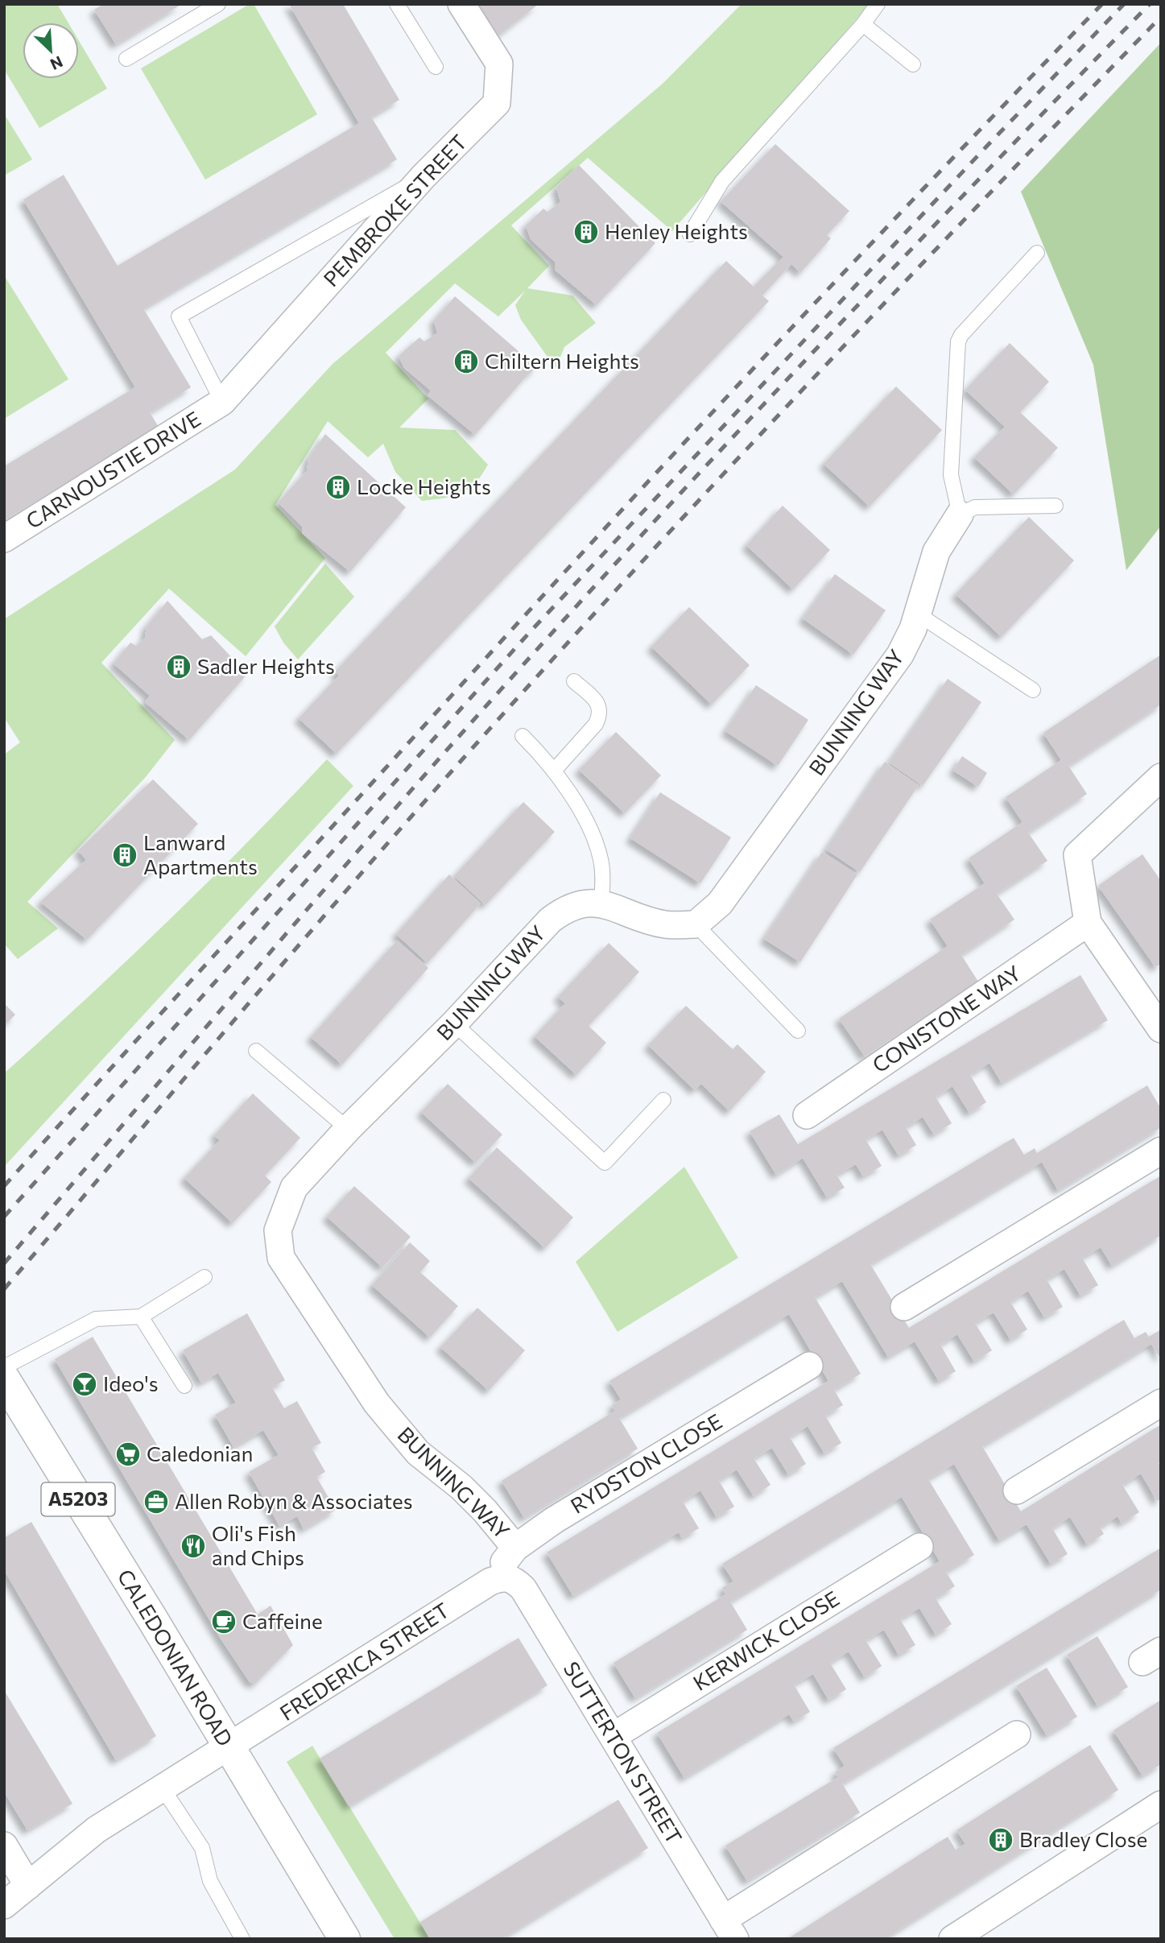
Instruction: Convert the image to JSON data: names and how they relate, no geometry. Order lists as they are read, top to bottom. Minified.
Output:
{"streets":{"main road":["A5203","CALEDONIAN ROAD"],"street":["PEMBROKE STREET","CARNOUSTIE DRIVE","BUNNING WAY","CONISTONE WAY","RYDSTON CLOSE","KERWICK CLOSE","FREDERICA STREET","SUTTERTON STREET"]},"crossings":[["PEMBROKE STREET","CARNOUSTIE DRIVE"],["BUNNING WAY","RYDSTON CLOSE"],["RYDSTON CLOSE","FREDERICA STREET"],["RYDSTON CLOSE","SUTTERTON STREET"],["KERWICK CLOSE","SUTTERTON STREET"],["CALEDONIAN ROAD","FREDERICA STREET"],["FREDERICA STREET","SUTTERTON STREET"]],"places":{"building":["Henley Heights","Chiltern Heights","Locke Heights","Sadler Heights","Lanward Apartments","Bradley Close"],"bar":["Ideo's"],"supermarket":["Caledonian"],"office":["Allen Robyn & Associates"],"restaurant":["Oli's Fish and Chips"],"cafe":["Caffeine"]},"north":"bottom right"}
